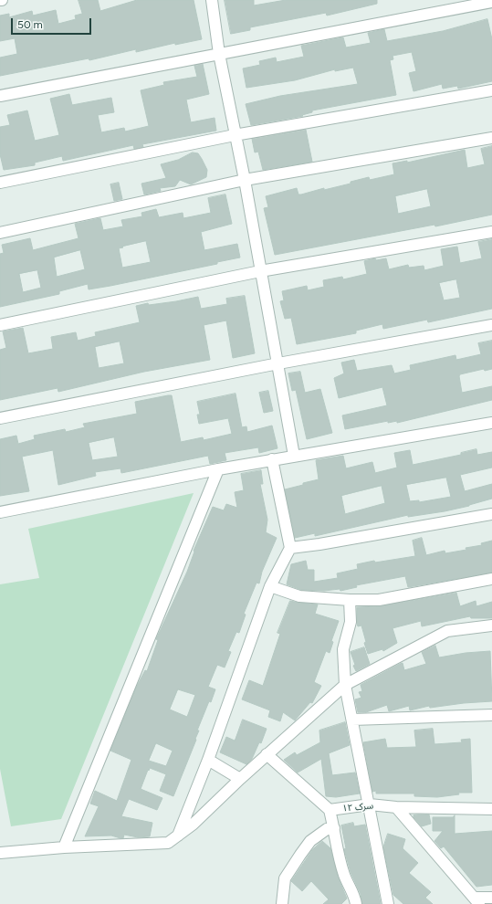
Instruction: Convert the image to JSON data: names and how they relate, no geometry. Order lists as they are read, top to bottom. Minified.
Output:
{"streets":{"street":["سرک ۱۲"]},"scale_bar":"50 m"}
